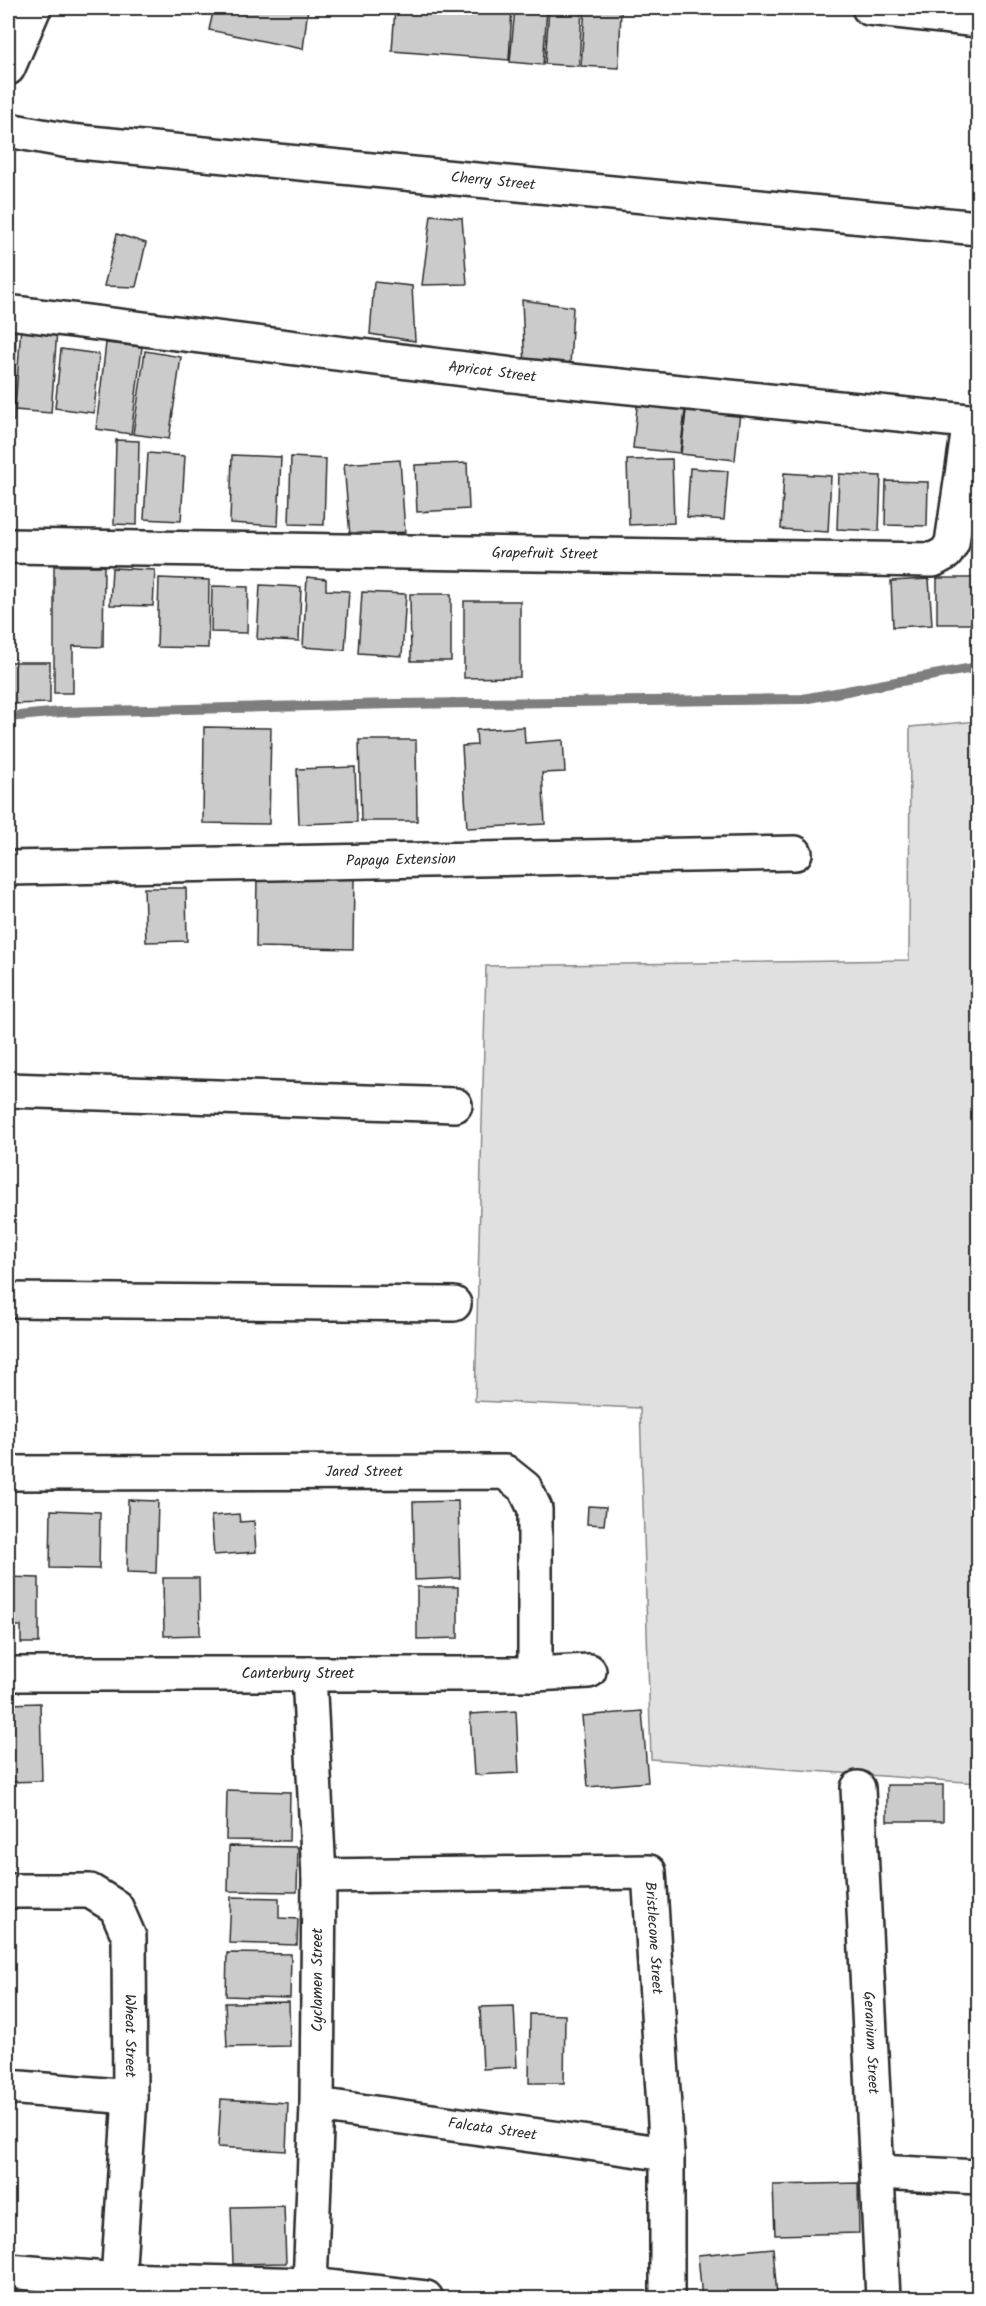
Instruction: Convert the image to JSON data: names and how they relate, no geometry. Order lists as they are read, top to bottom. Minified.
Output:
{"streets":{"street":["Cherry Street","Apricot Street","Grapefruit Street","Papaya Extension","Jared Street","Canterbury Street","Bristlecone Street","Cyclamen Street","Wheat Street","Geranium Street","Falcata Street"]},"crossings":[["Apricot Street","Grapefruit Street"],["Jared Street","Canterbury Street"],["Canterbury Street","Cyclamen Street"],["Bristlecone Street","Cyclamen Street"],["Bristlecone Street","Falcata Street"],["Cyclamen Street","Falcata Street"]]}
